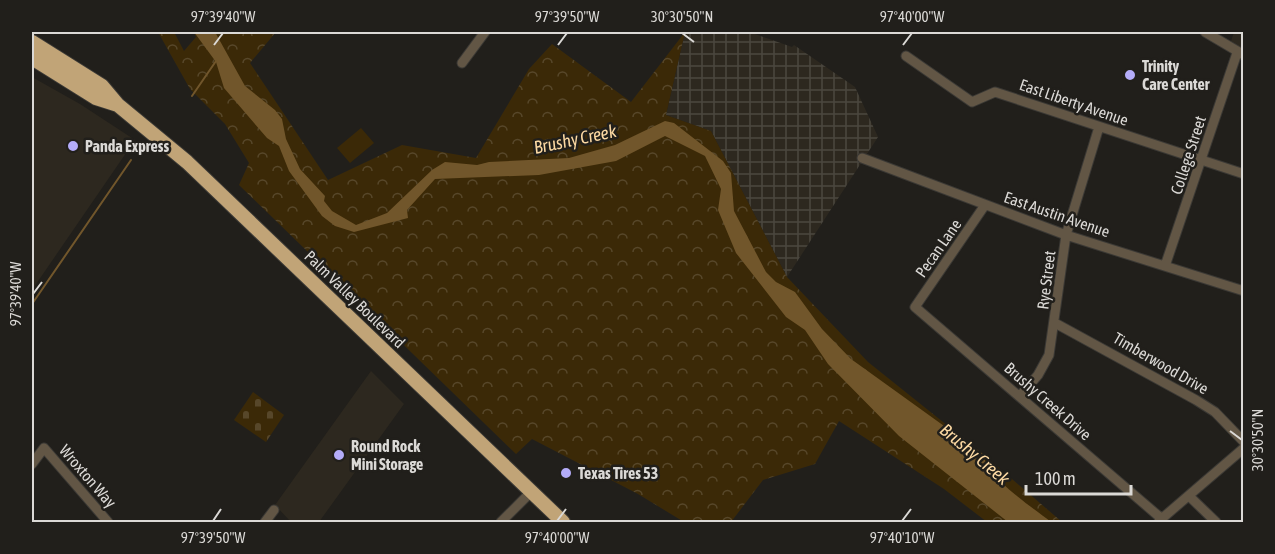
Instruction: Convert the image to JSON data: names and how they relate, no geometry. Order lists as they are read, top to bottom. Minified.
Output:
{"streets":{"highway":["Palm Valley Boulevard"],"street":["East Liberty Avenue","College Street","East Austin Avenue","Pecan Lane","Rye Street","Timberwood Drive","Brushy Creek Drive","Wroxton Way"]},"crossings":[["East Liberty Avenue","College Street"],["East Liberty Avenue","Rye Street"],["College Street","East Austin Avenue"],["East Austin Avenue","Pecan Lane"],["East Austin Avenue","Rye Street"],["Pecan Lane","Brushy Creek Drive"],["Rye Street","Timberwood Drive"],["Rye Street","Brushy Creek Drive"]],"water":["Brushy Creek"],"places":["Trinity Care Center","Panda Express","Round Rock Mini Storage","Texas Tires 53"],"scale_bar":"100 m","coordinates":["97°39'40\"W","97°39'50\"W","30°30'50\"N","97°40'00\"W","97°40'10\"W"]}
